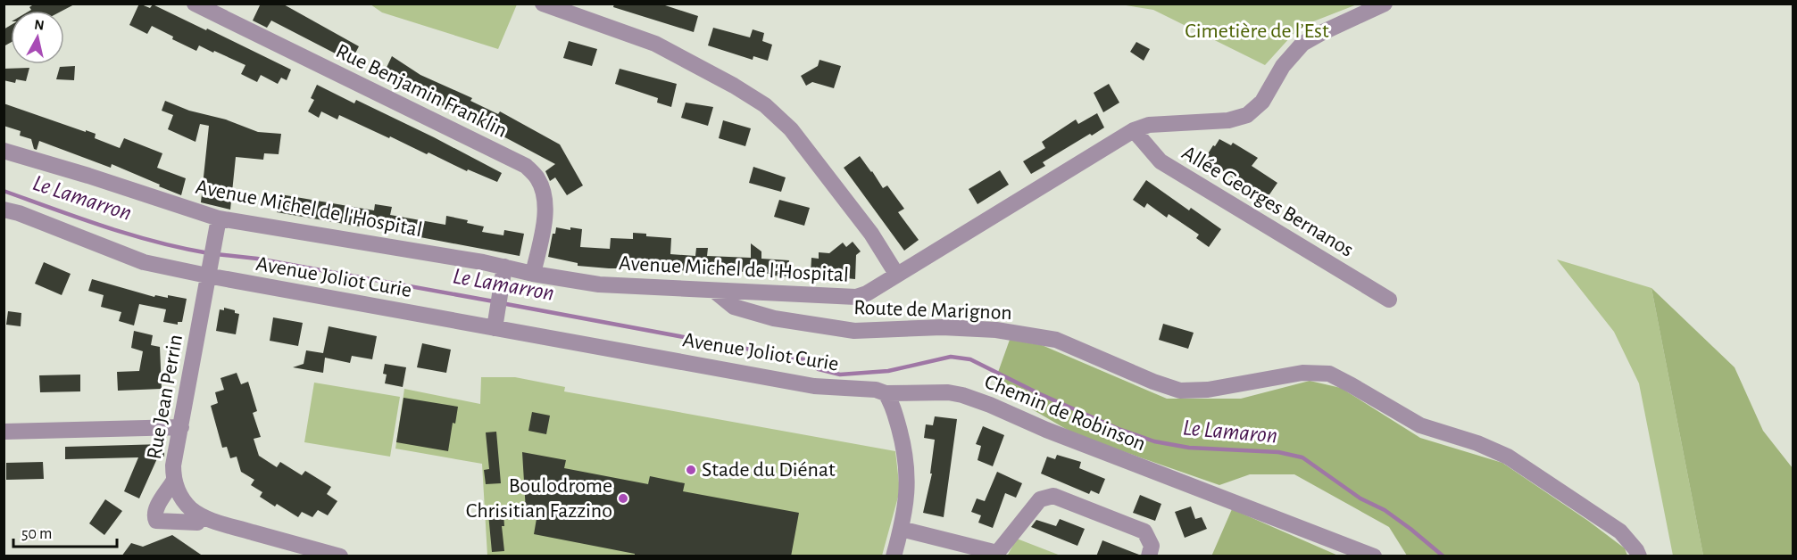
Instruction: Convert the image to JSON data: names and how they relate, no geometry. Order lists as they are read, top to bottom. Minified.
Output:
{"streets":{"street":["Rue Benjamin Franklin","Allée Georges Bernanos","Avenue Michel de l'Hospital","Avenue Joliot Curie","Route de Marignon","Rue Jean Perrin","Chemin de Robinson"]},"crossings":[["Rue Benjamin Franklin","Avenue Michel de l'Hospital"],["Allée Georges Bernanos","Avenue Michel de l'Hospital"],["Avenue Michel de l'Hospital","Route de Marignon"],["Avenue Michel de l'Hospital","Rue Jean Perrin"],["Avenue Joliot Curie","Rue Jean Perrin"],["Avenue Joliot Curie","Chemin de Robinson"]],"water":["Le Lamarron","Le Lamaron"],"parks":["Cimetière de l’Est"],"places":["Stade du Diénat","Boulodrome Chrisitian Fazzino"],"scale_bar":"50 m","north":"top"}
